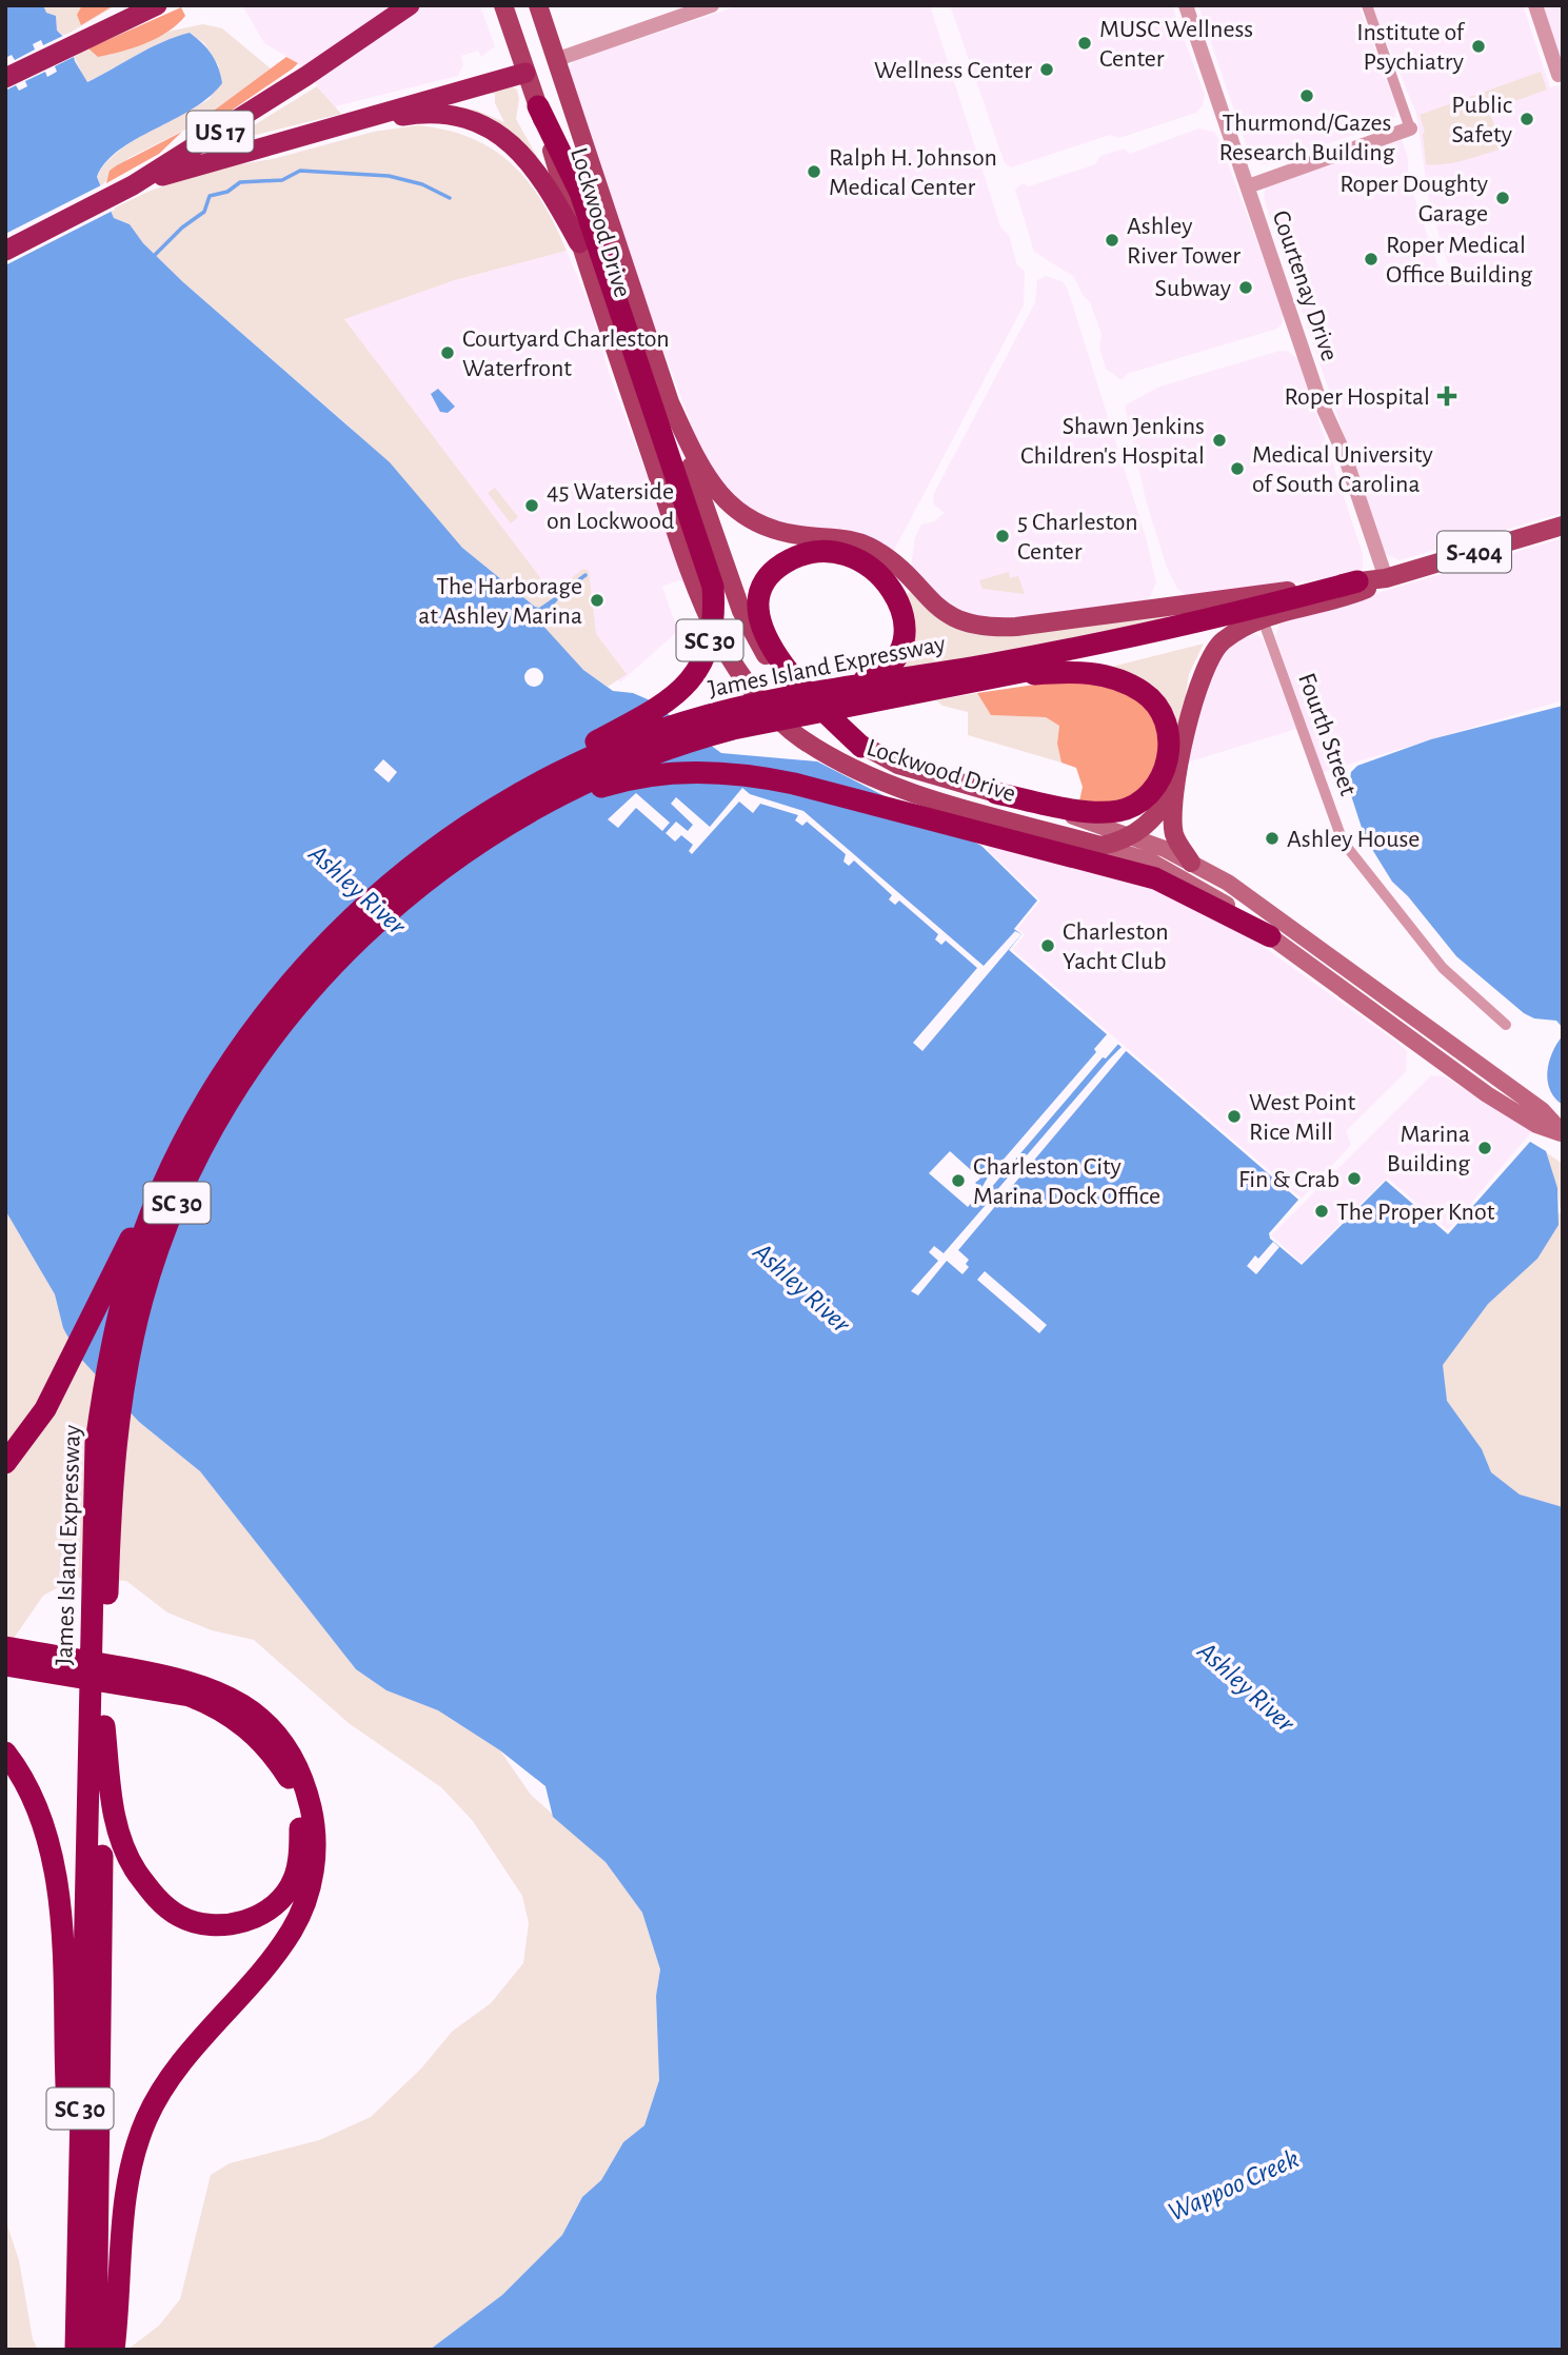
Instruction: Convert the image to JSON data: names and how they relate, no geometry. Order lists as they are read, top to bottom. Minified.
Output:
{"streets":{"highway":["US 17","SC 30","James Island Expressway"],"main road":["Lockwood Drive","S-404"],"street":["Courtenay Drive","Fourth Street"]},"crossings":[["Lockwood Drive","SC 30"],["Courtenay Drive","S-404"],["S-404","James Island Expressway"],["S-404","Fourth Street"],["SC 30","James Island Expressway"],["James Island Expressway","Fourth Street"]],"water":["Ashley River","Wappoo Creek"],"places":{"other":["MUSC Wellness Center","Institute of Psychiatry","Wellness Center","Thurmond/Gazes Research Building","Public Safety","Ralph H. Johnson Medical Center","Roper Doughty Garage","Ashley River Tower","Roper Medical Office Building","Subway","Courtyard Charleston Waterfront","Shawn Jenkins Children's Hospital","Medical University of South Carolina","45 Waterside on Lockwood","5 Charleston Center","The Harborage at Ashley Marina","Ashley House","Charleston Yacht Club","West Point Rice Mill","Marina Building","Fin & Crab","Charleston City Marina Dock Office","The Proper Knot"],"health":["Roper Hospital"]}}
